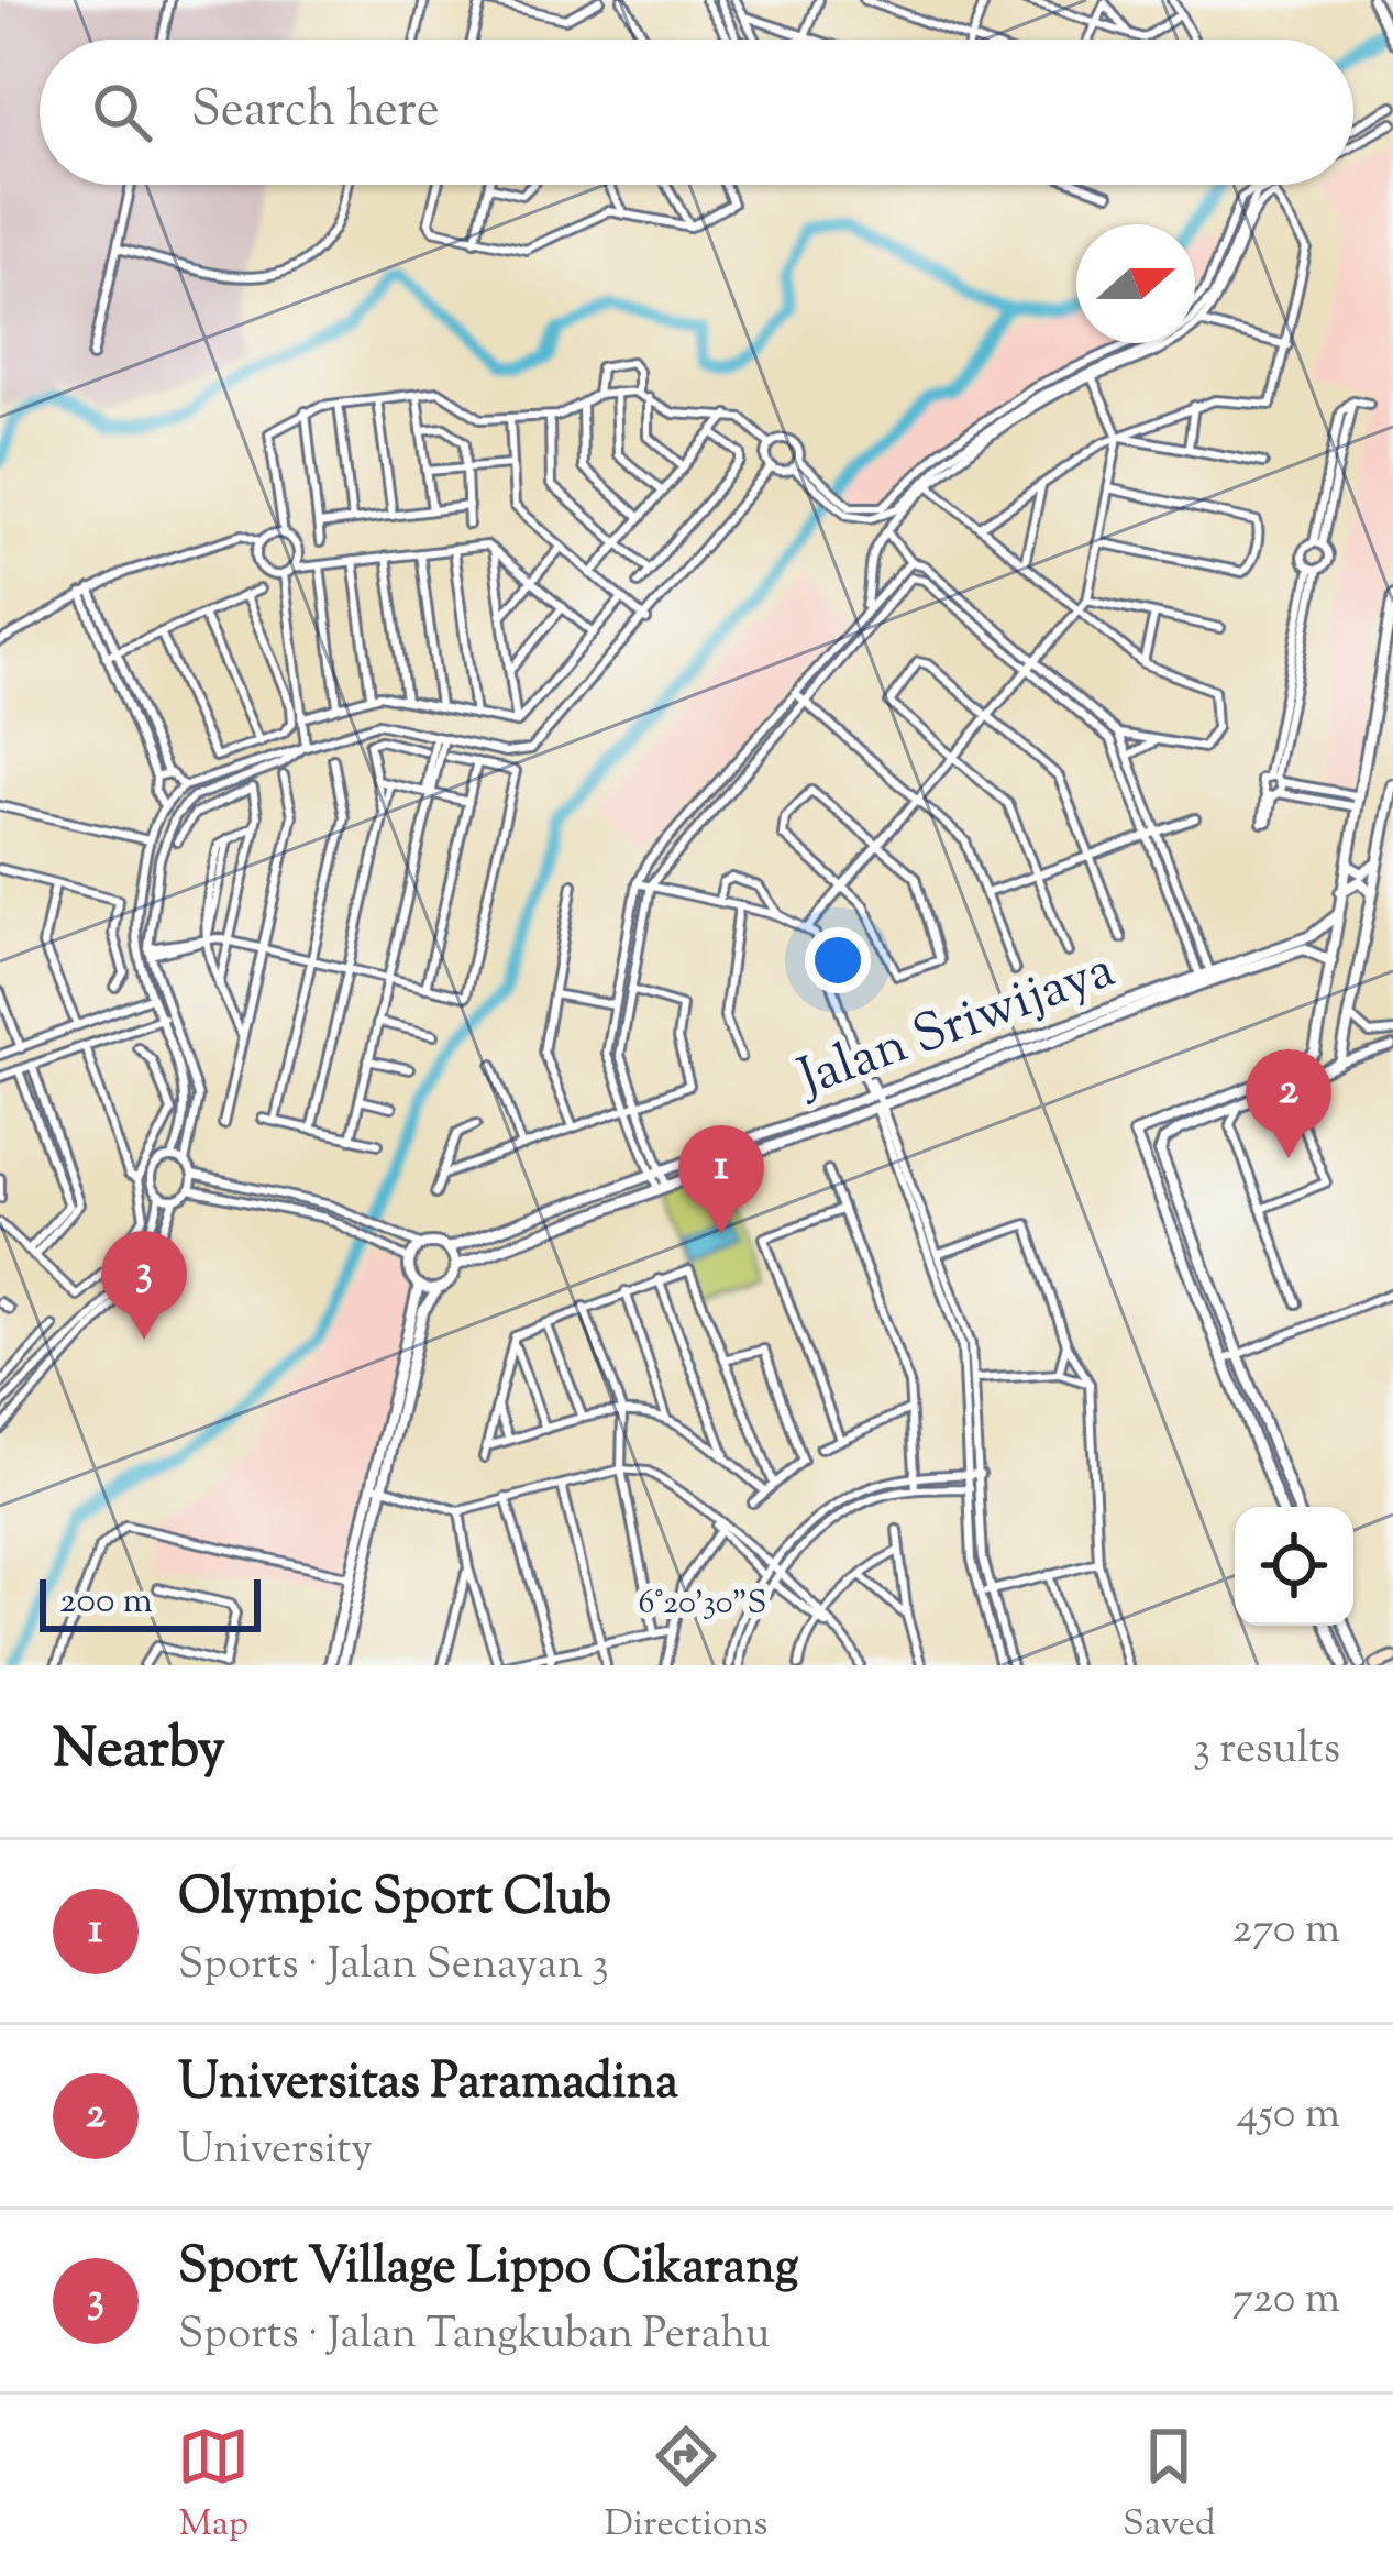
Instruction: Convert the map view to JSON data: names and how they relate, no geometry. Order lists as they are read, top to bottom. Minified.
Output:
{"streets":{"street":["Jalan Sriwijaya"]},"scale_bar":"200 m","north":"right","page":{"search":"Search here","pins":["2","1","3"],"scale":"200 m","heading":["Nearby","3 results"],"list":[{"mark":"1","name":"Olympic Sport Club","note":"Sports · Jalan Senayan 3","value":"270 m"},{"mark":"2","name":"Universitas Paramadina","note":"University","value":"450 m"},{"mark":"3","name":"Sport Village Lippo Cikarang","note":"Sports · Jalan Tangkuban Perahu","value":"720 m"}],"nav":["Map","Directions","Saved"]},"coordinates":["6°20'30\"S"]}
